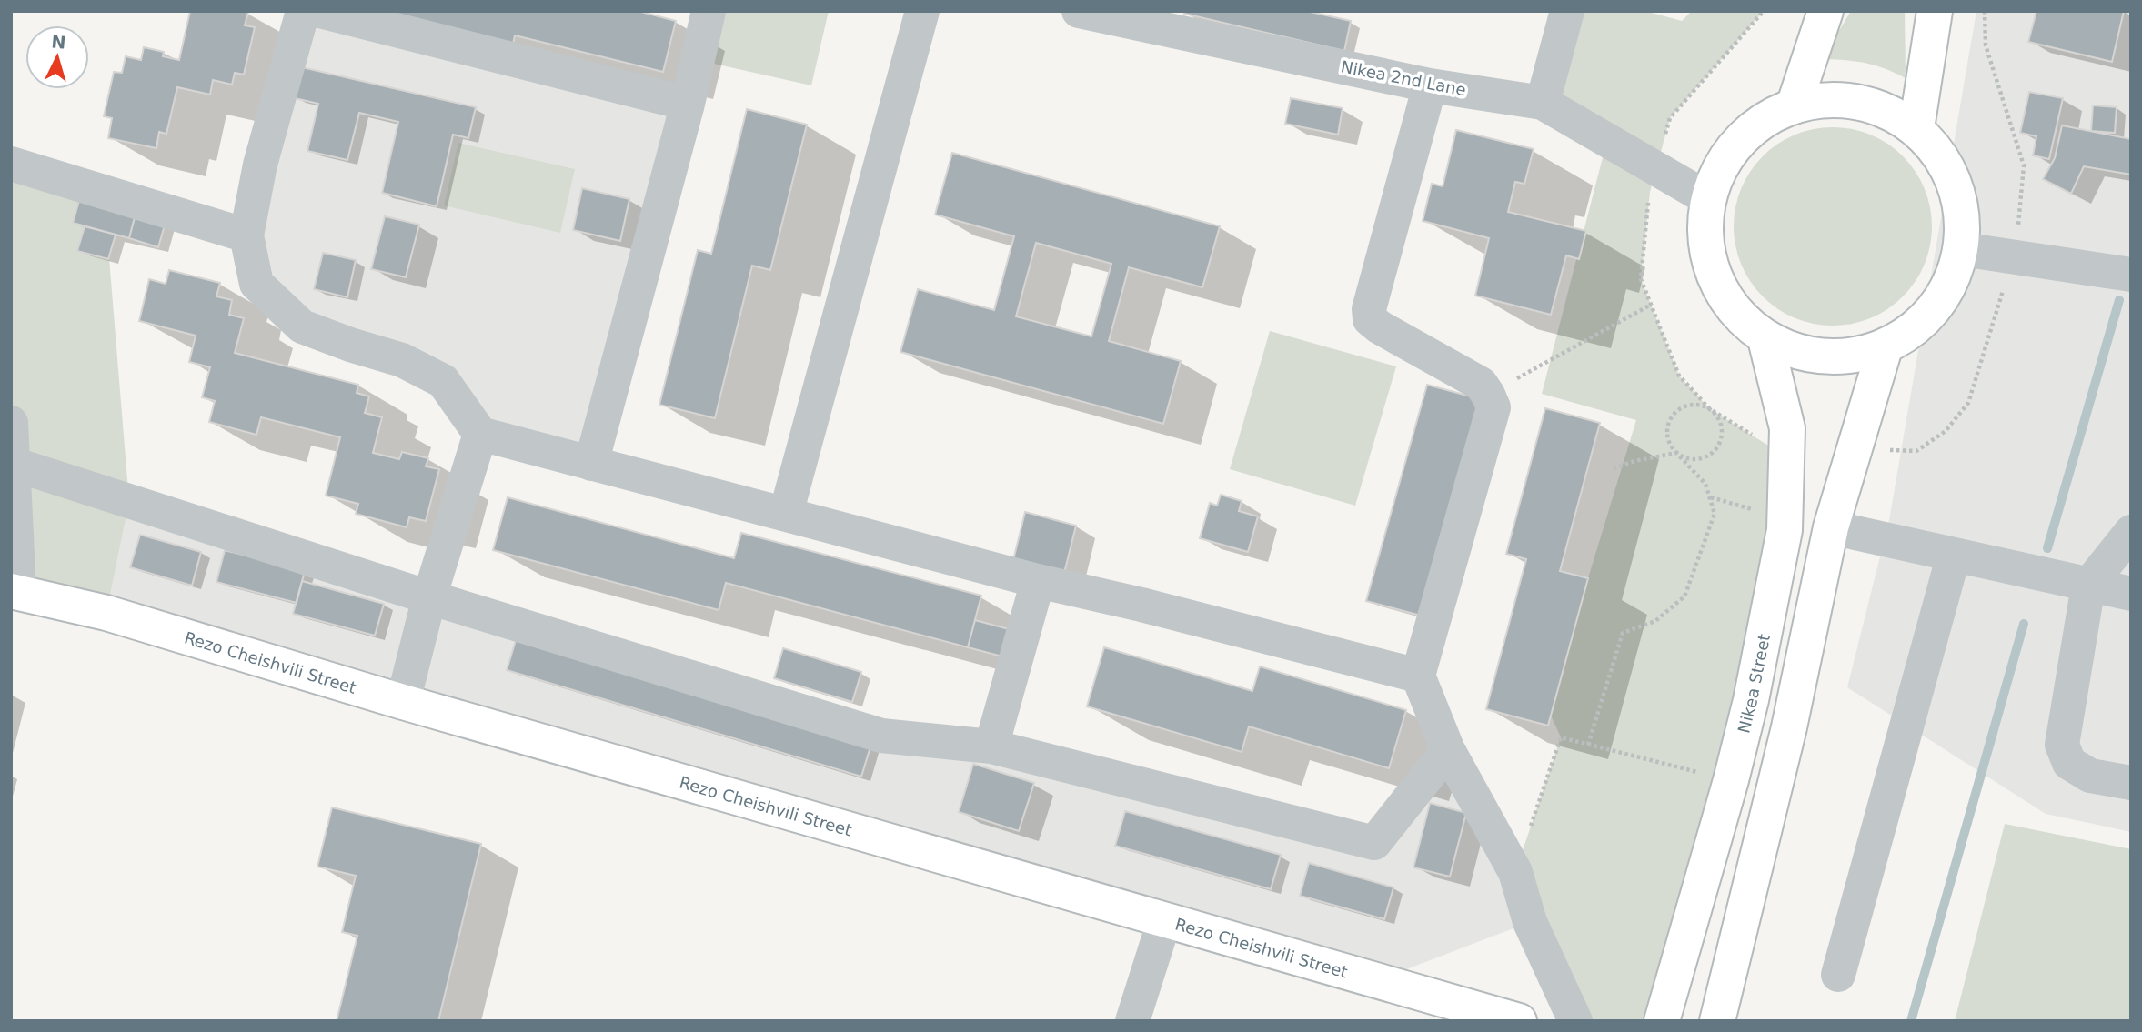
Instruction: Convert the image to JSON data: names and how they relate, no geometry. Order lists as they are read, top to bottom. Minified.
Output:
{"streets":{"main road":["Rezo Cheishvili Street","Nikea Street"],"street":["Nikea 2nd Lane"]},"north":"top"}
